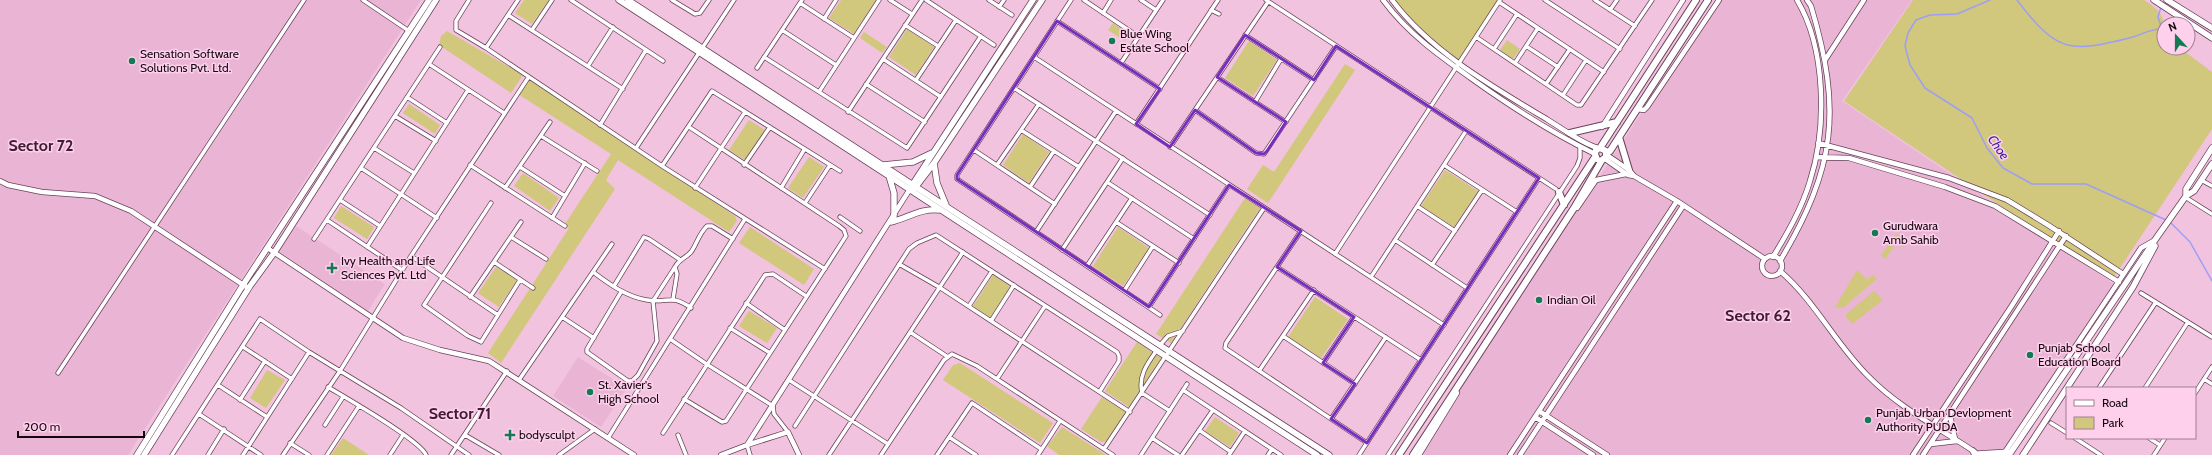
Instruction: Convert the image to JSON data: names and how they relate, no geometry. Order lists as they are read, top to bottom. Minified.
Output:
{"districts":["Sector 72","Sector 62","Sector 71"],"water":["Choe"],"places":{"other":["Blue Wing Estate School","Sensation Software Solutions Pvt. Ltd.","Gurudwara Amb Sahib","Indian Oil","Punjab School Education Board","St. Xavier's High School","Punjab Urban Devlopment Authority PUDA"],"health":["Ivy Health and Life Sciences Pvt. Ltd","bodysculpt"]},"legend":["Road","Park"],"scale_bar":"200 m","north":"top"}
